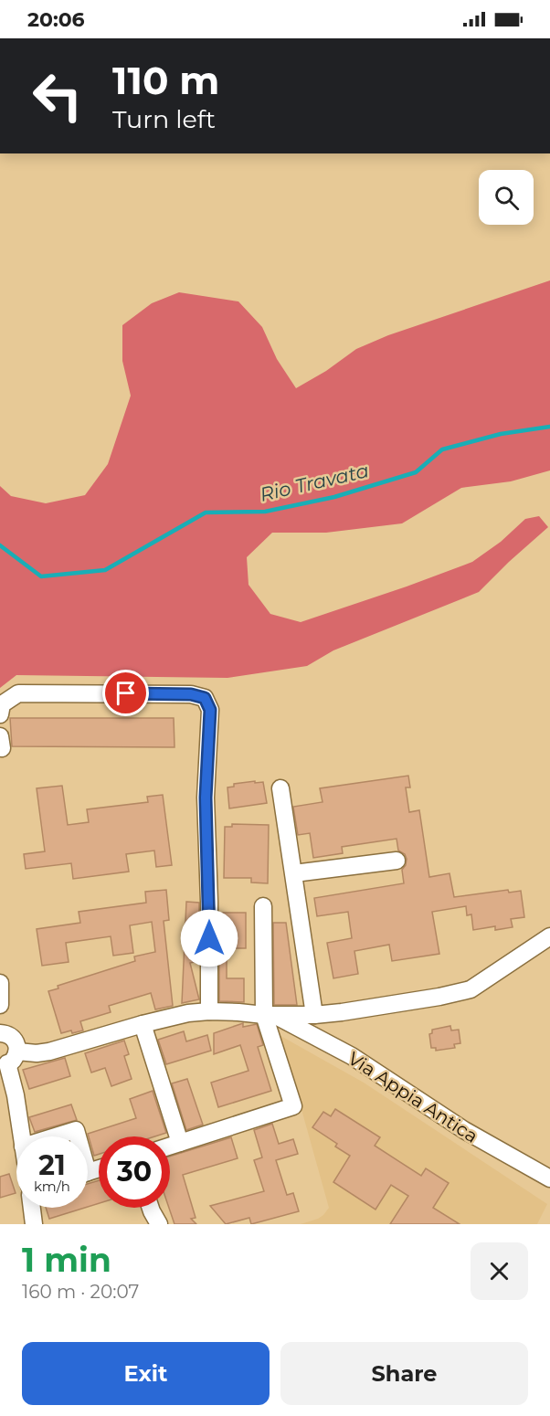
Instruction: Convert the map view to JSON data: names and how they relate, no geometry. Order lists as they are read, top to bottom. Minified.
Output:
{"streets":{"street":["Via Appia Antica"]},"water":["Rio Travata"],"page":{"status":"20:06","turn":["110 m","Turn left"],"speed":"21 km/h","limit":"30","heading":["1 min","160 m · 20:07"],"buttons":["Exit","Share"]}}
